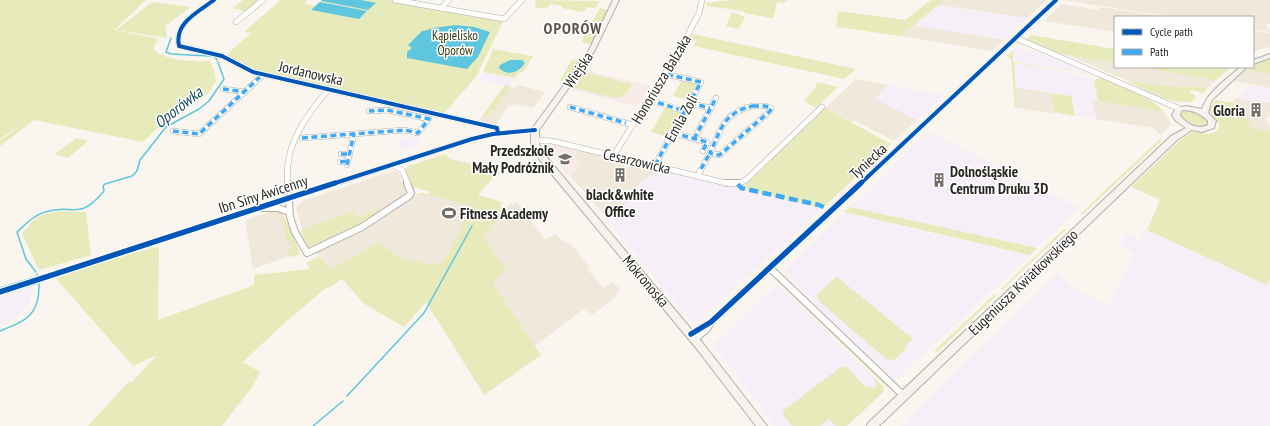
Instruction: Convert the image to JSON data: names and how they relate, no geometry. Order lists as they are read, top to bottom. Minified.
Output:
{"streets":{"main road":["Wiejska","Mokronoska","Eugeniusza Kwiatkowskiego"],"street":["Jordanowska","Honoriusza Balzaka","Emila Zoli","Cesarzowicka","Tyniecka","Ibn Siny Awicenny"]},"crossings":[["Wiejska","Cesarzowicka"],["Wiejska","Ibn Siny Awicenny"],["Wiejska","Mokronoska"],["Jordanowska","Ibn Siny Awicenny"],["Honoriusza Balzaka","Emila Zoli"],["Honoriusza Balzaka","Cesarzowicka"],["Emila Zoli","Cesarzowicka"],["Cesarzowicka","Ibn Siny Awicenny"],["Cesarzowicka","Mokronoska"],["Tyniecka","Mokronoska"],["Ibn Siny Awicenny","Mokronoska"]],"districts":["OPORÓW"],"water":["Oporówka"],"parks":["Kąpielisko Oporów"],"places":{"building":["Gloria","black&white Office","Dolnośląskie Centrum Druku 3D"],"school or university":["Przedszkole Mały Podróżnik"],"sports":["Fitness Academy"]},"legend":["Cycle path","Path"]}
